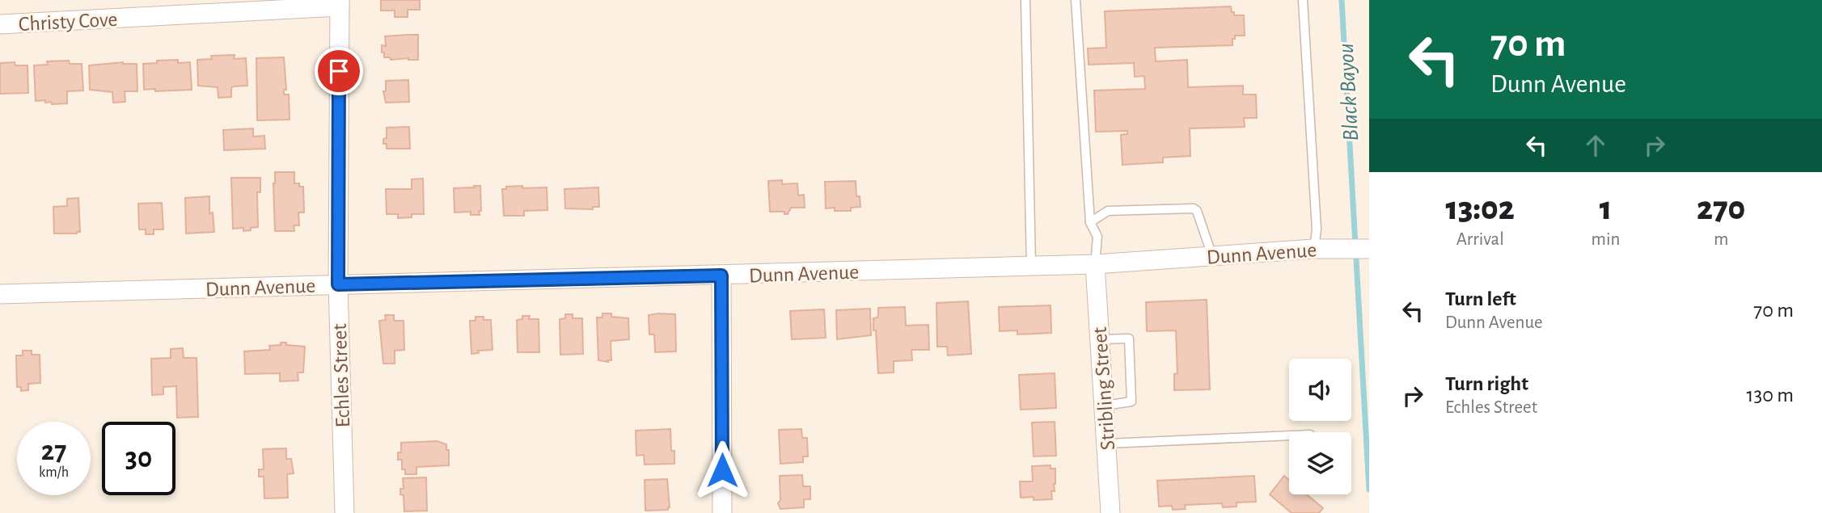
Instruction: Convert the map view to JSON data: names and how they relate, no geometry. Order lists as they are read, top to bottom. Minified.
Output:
{"streets":{"street":["Christy Cove","Dunn Avenue","Echles Street","Stribling Street"]},"crossings":[["Christy Cove","Echles Street"],["Dunn Avenue","Echles Street"],["Dunn Avenue","Stribling Street"]],"water":["Black Bayou"],"page":{"turn":["70 m","Dunn Avenue"],"eta":["13:02","Arrival","1","min","270","m"],"list":[{"name":"Turn left","note":"Dunn Avenue","value":"70 m"},{"name":"Turn right","note":"Echles Street","value":"130 m"}],"speed":"27 km/h","limit":"30"}}
